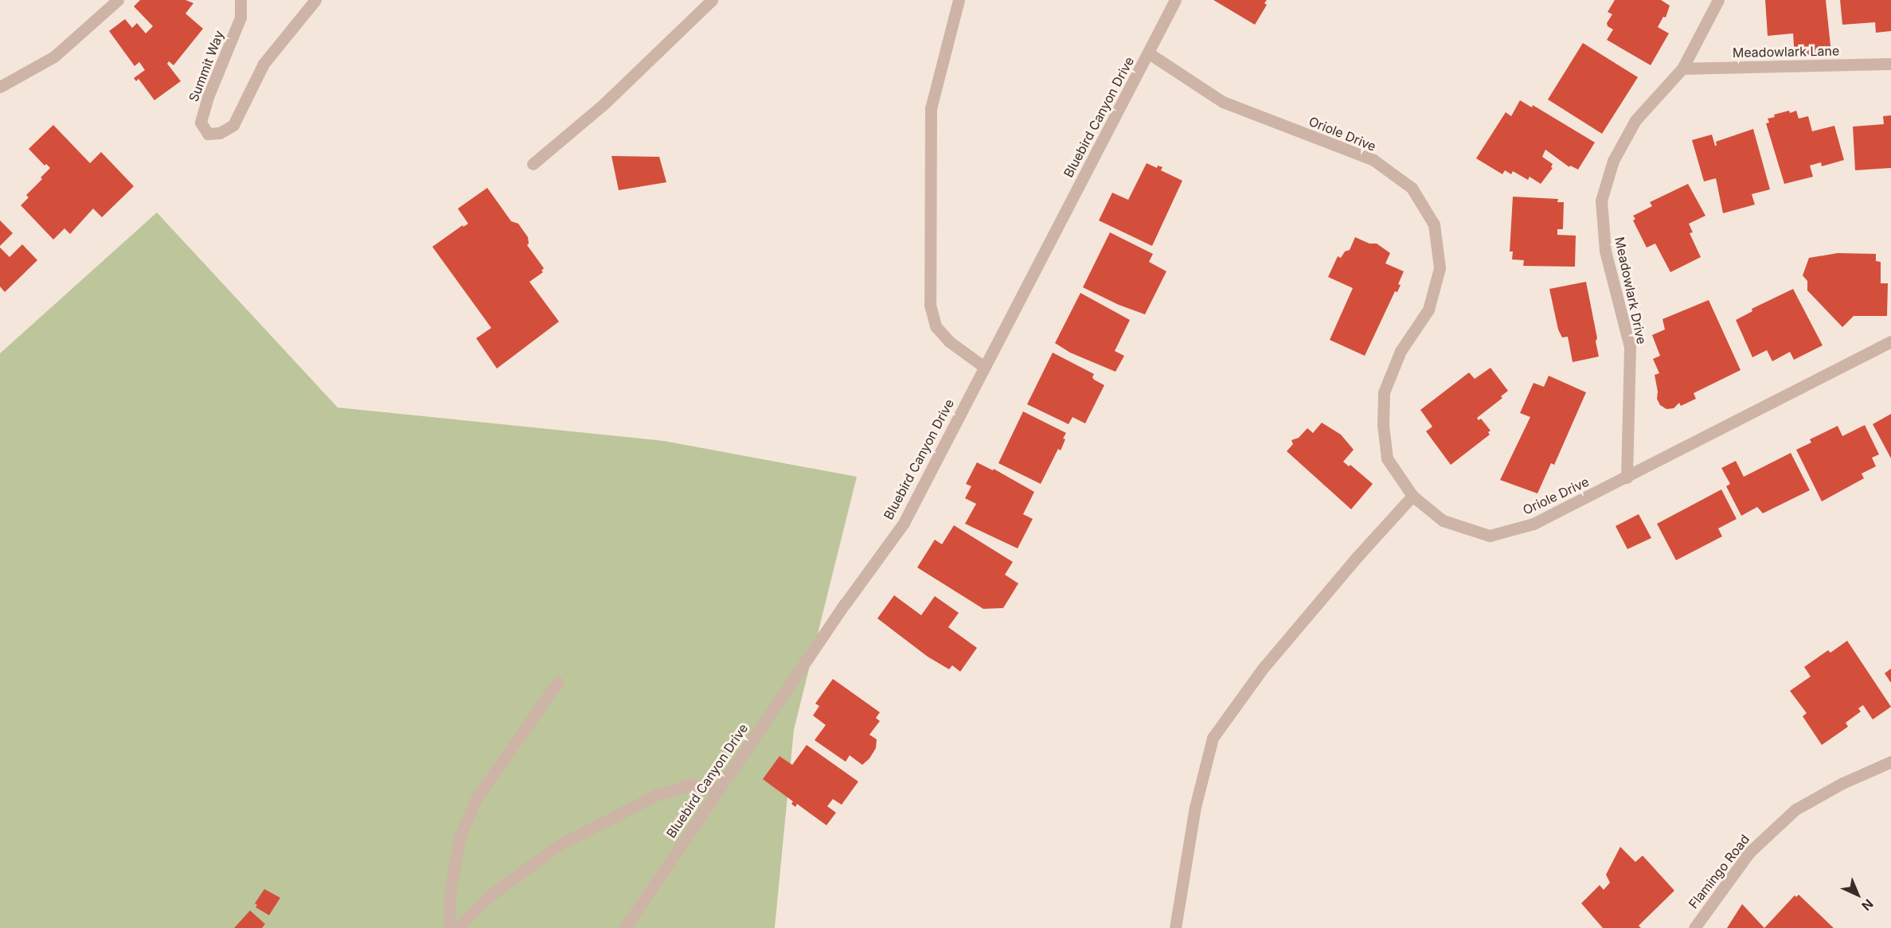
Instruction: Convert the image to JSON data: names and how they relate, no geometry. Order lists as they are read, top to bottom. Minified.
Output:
{"streets":{"street":["Meadowlark Lane","Summit Way","Bluebird Canyon Drive","Oriole Drive","Meadowlark Drive","Flamingo Road"]},"crossings":[["Meadowlark Lane","Meadowlark Drive"],["Bluebird Canyon Drive","Oriole Drive"],["Oriole Drive","Meadowlark Drive"]],"north":"bottom right"}
